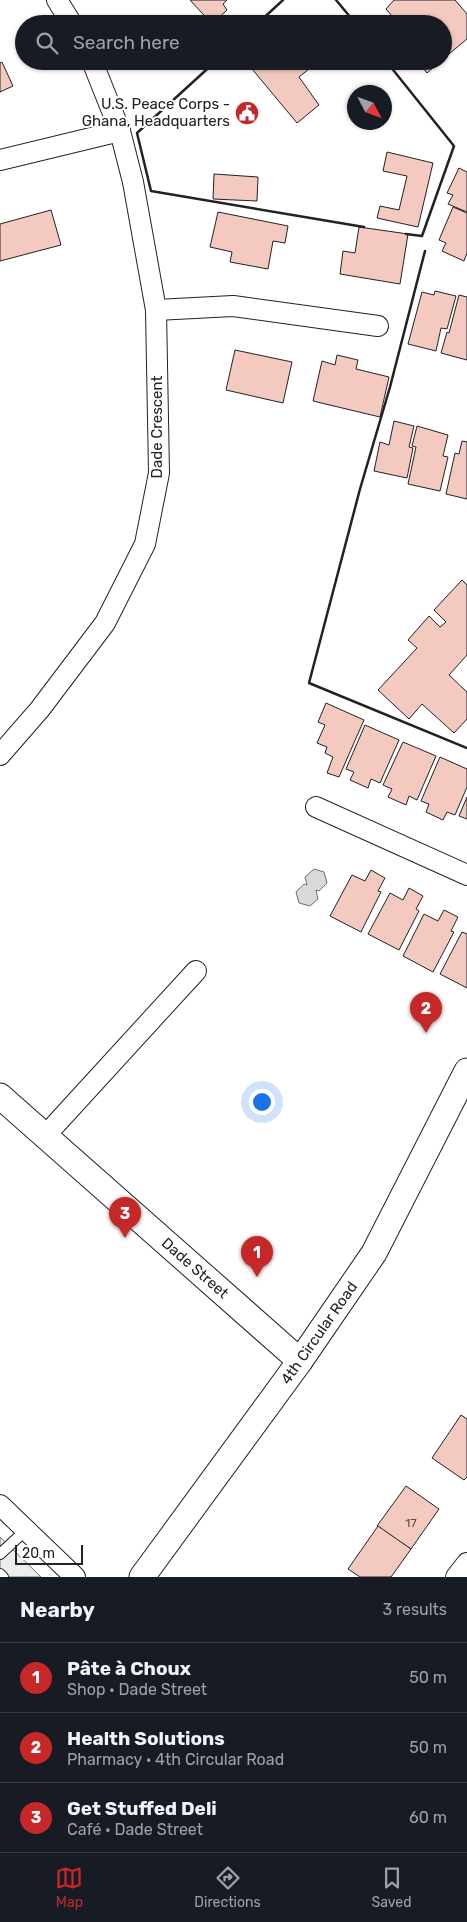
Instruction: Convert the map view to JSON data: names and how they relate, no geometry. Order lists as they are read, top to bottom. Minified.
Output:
{"streets":{"street":["Dade Crescent","Dade Street","4th Circular Road"]},"crossings":[["Dade Street","4th Circular Road"]],"places":{"public building":["U.S. Peace Corps - Ghana, Headquarters"]},"house_numbers":["17"],"scale_bar":"20 m","north":"bottom right","page":{"search":"Search here","pins":["2","3","1"],"scale":"20 m","heading":["Nearby","3 results"],"list":[{"mark":"1","name":"Pâte à Choux","note":"Shop · Dade Street","value":"50 m"},{"mark":"2","name":"Health Solutions","note":"Pharmacy · 4th Circular Road","value":"50 m"},{"mark":"3","name":"Get Stuffed Deli","note":"Café · Dade Street","value":"60 m"}],"nav":["Map","Directions","Saved"]}}
